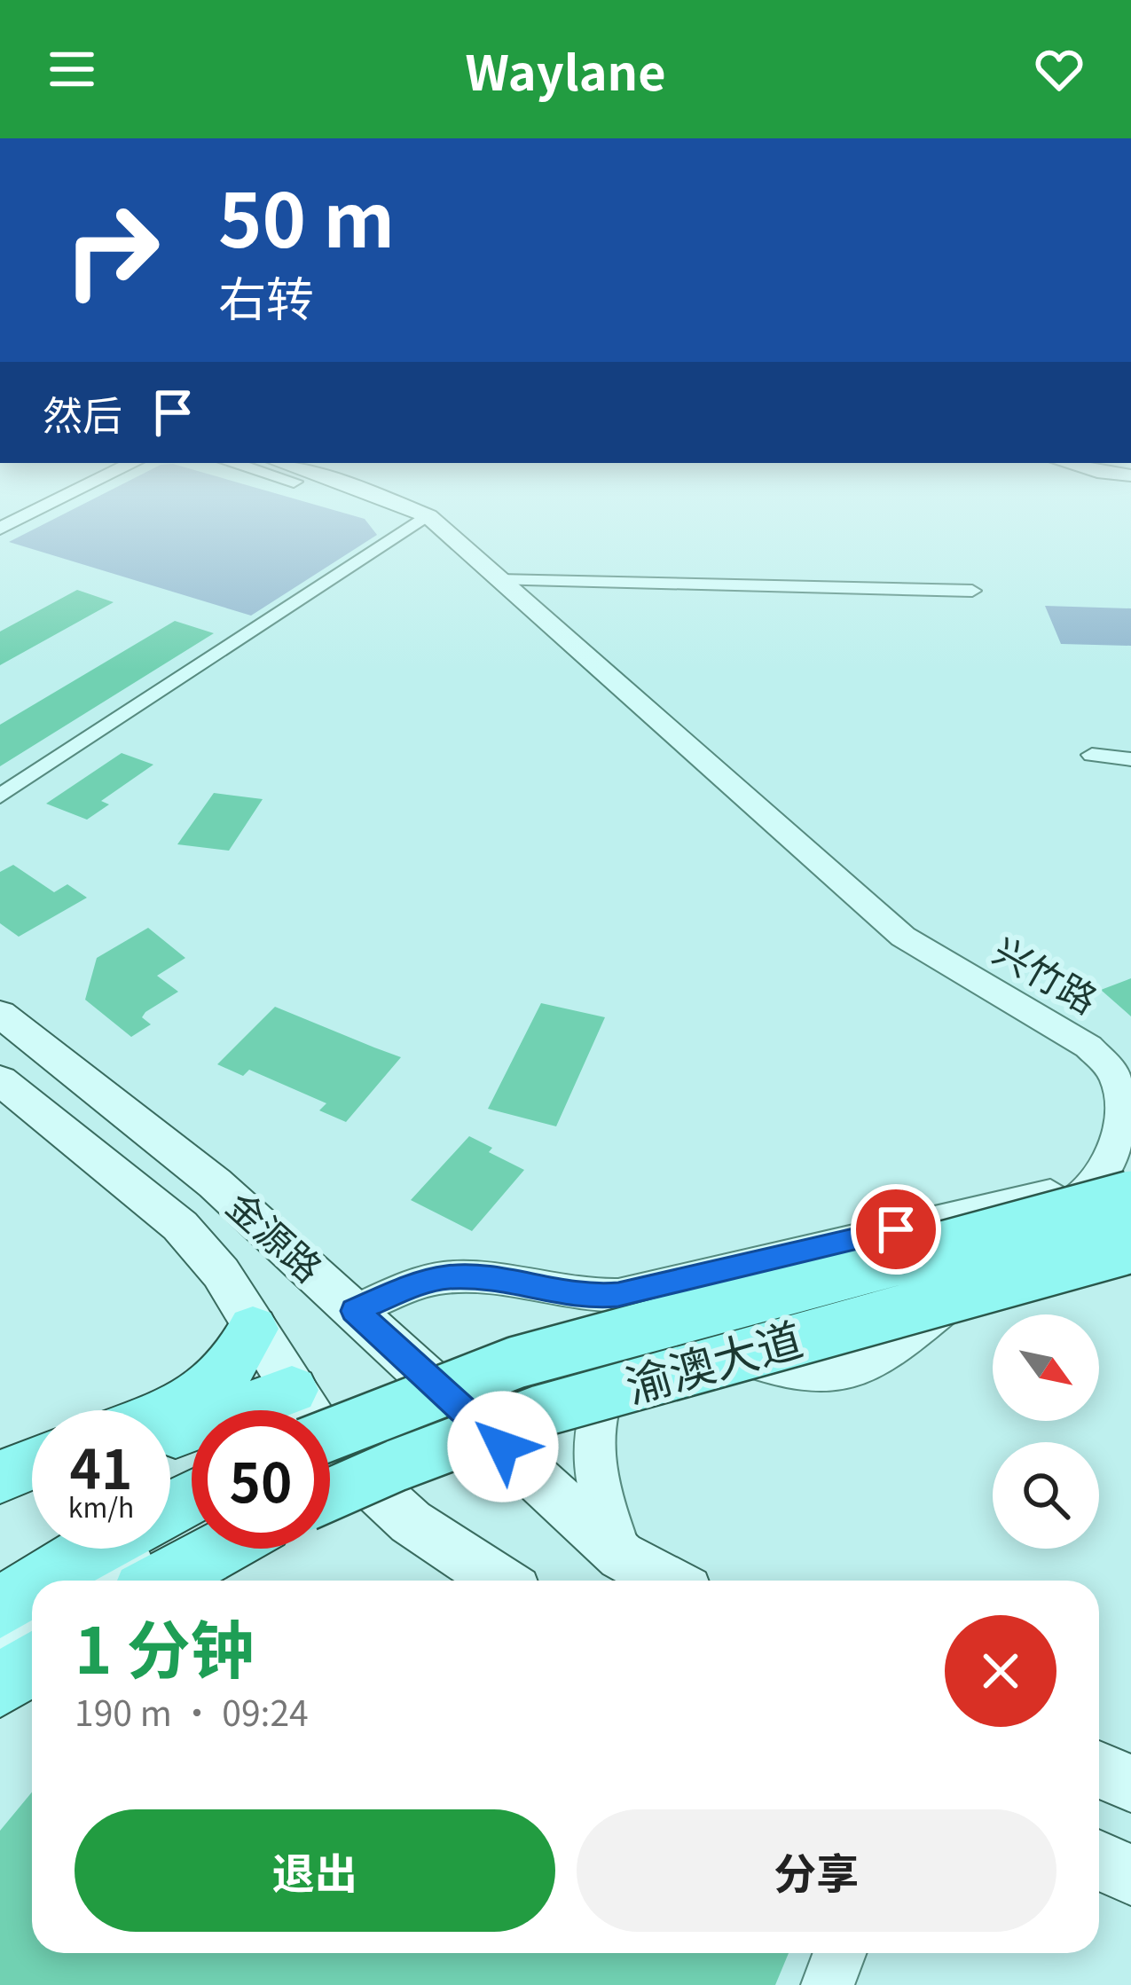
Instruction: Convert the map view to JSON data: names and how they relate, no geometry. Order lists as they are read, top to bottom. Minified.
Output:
{"streets":{"main road":["金源路","渝澳大道"],"street":["兴竹路"]},"crossings":[["兴竹路","金源路"],["兴竹路","渝澳大道"]],"north":"bottom right","page":{"header":"Waylane","turn":["50 m","右转"],"then":"然后","speed":"41 km/h","limit":"50","heading":["1 分钟","190 m · 09:24"],"buttons":["退出","分享"]}}
